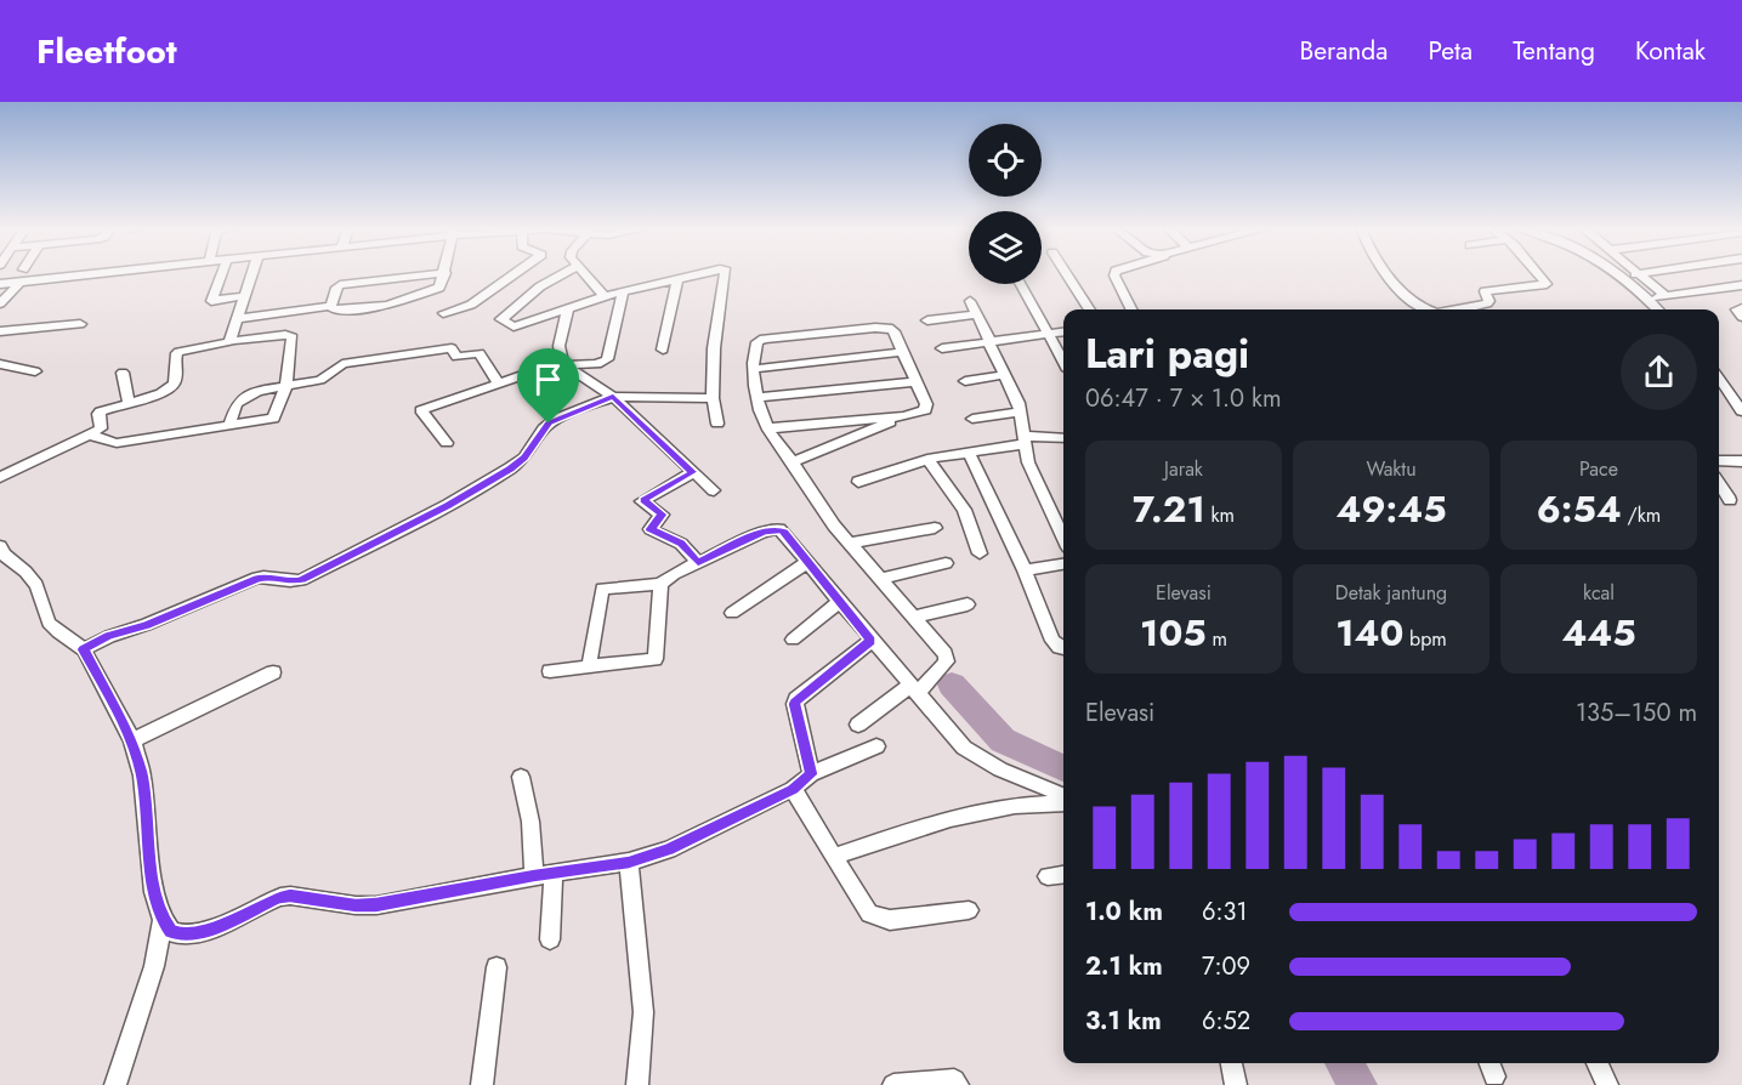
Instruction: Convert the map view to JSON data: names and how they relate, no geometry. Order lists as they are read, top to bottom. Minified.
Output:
{"page":{"header":"Fleetfoot","nav":["Beranda","Peta","Tentang","Kontak"],"heading":["Lari pagi","06:47 · 7 × 1.0 km"],"stats":[["Jarak","7.21 km"],["Waktu","49:45"],["Pace","6:54 /km"],["Elevasi","105 m"],["Detak jantung","140 bpm"],["kcal","445"]],"chart":["Elevasi","135–150 m"],"list":[{"name":"1.0 km","note":"6:31"},{"name":"2.1 km","note":"7:09"},{"name":"3.1 km","note":"6:52"}]}}
